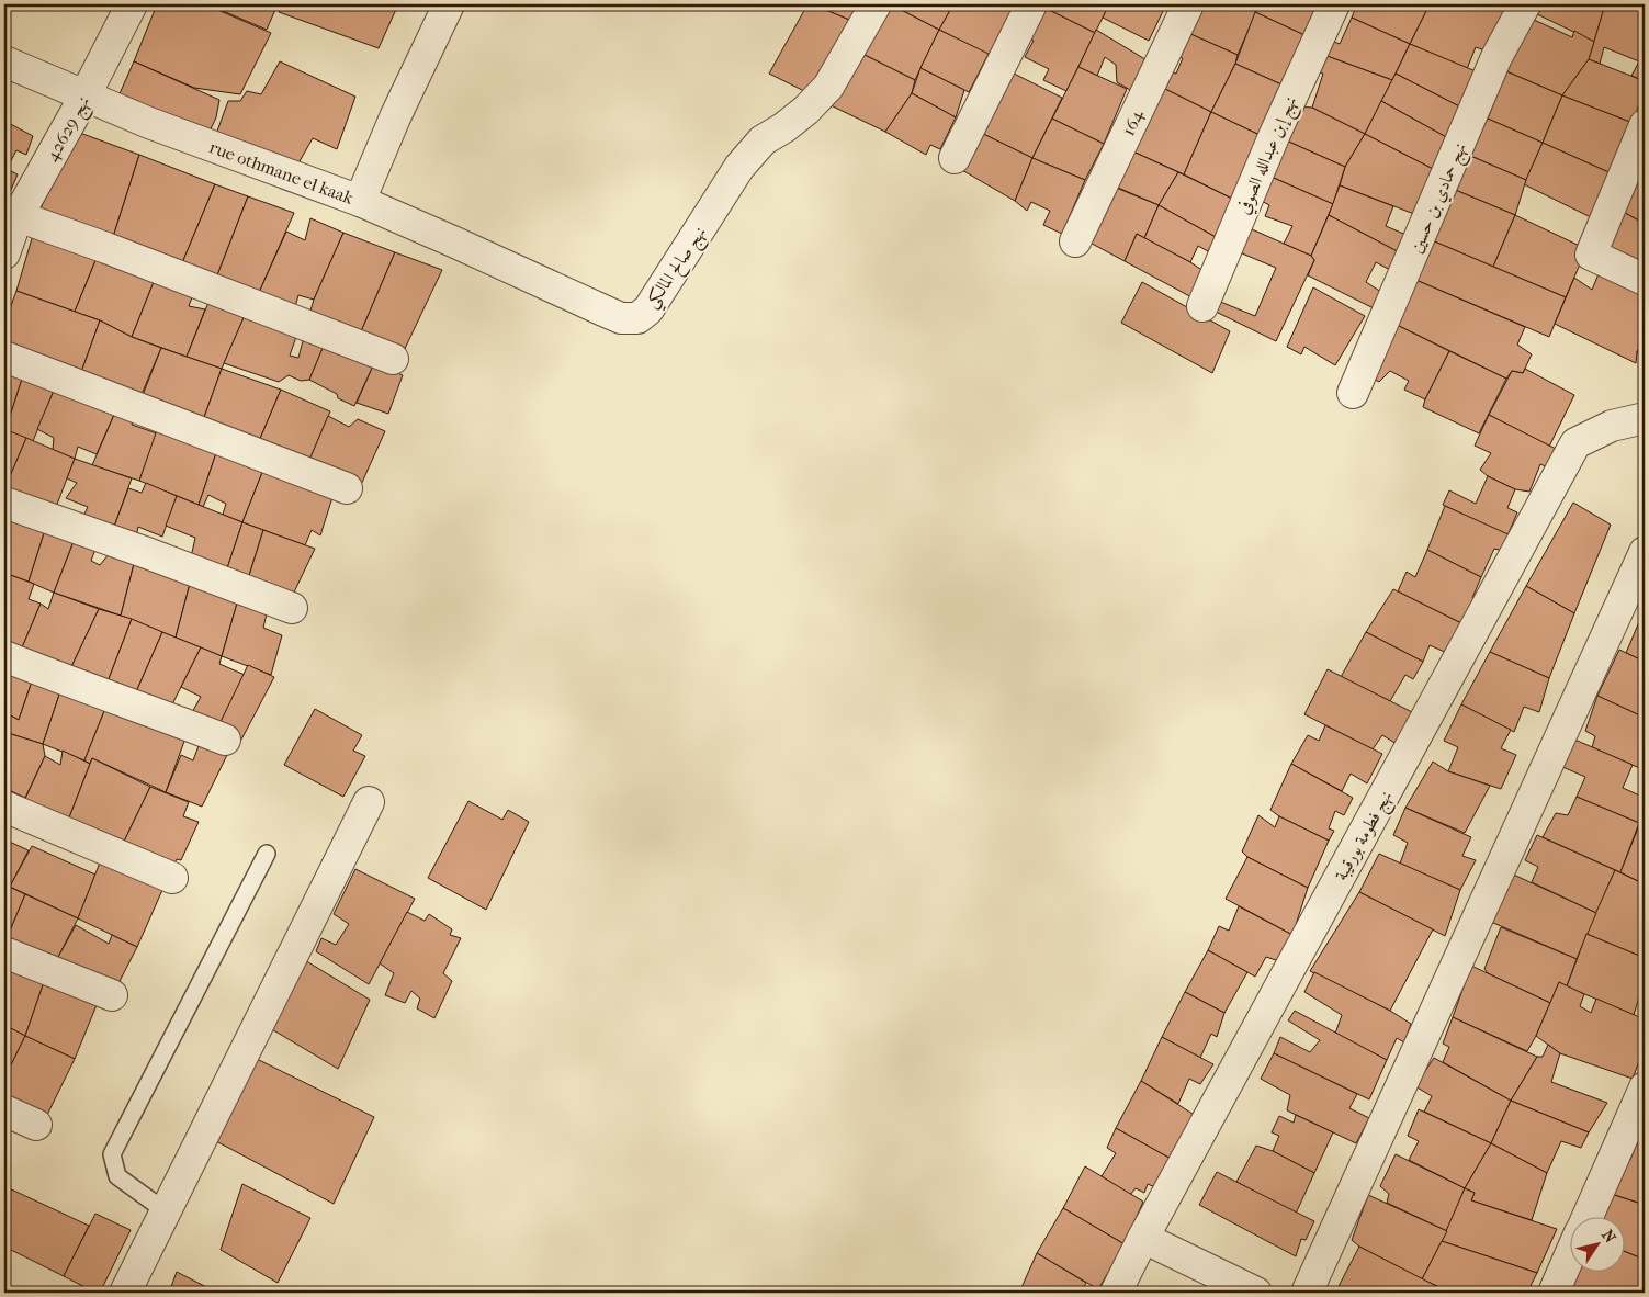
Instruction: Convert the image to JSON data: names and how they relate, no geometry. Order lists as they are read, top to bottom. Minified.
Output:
{"streets":{"street":["164","نهج 42629","نهج إبن عبدالله الصوفي","rue othmane el kaak","نهج حمادي بن حسين","نهج صالح المالكي","نهج فطومة بورقيبة"]},"crossings":[["نهج 42629","rue othmane el kaak"],["rue othmane el kaak","نهج صالح المالكي"]],"north":"top right"}
